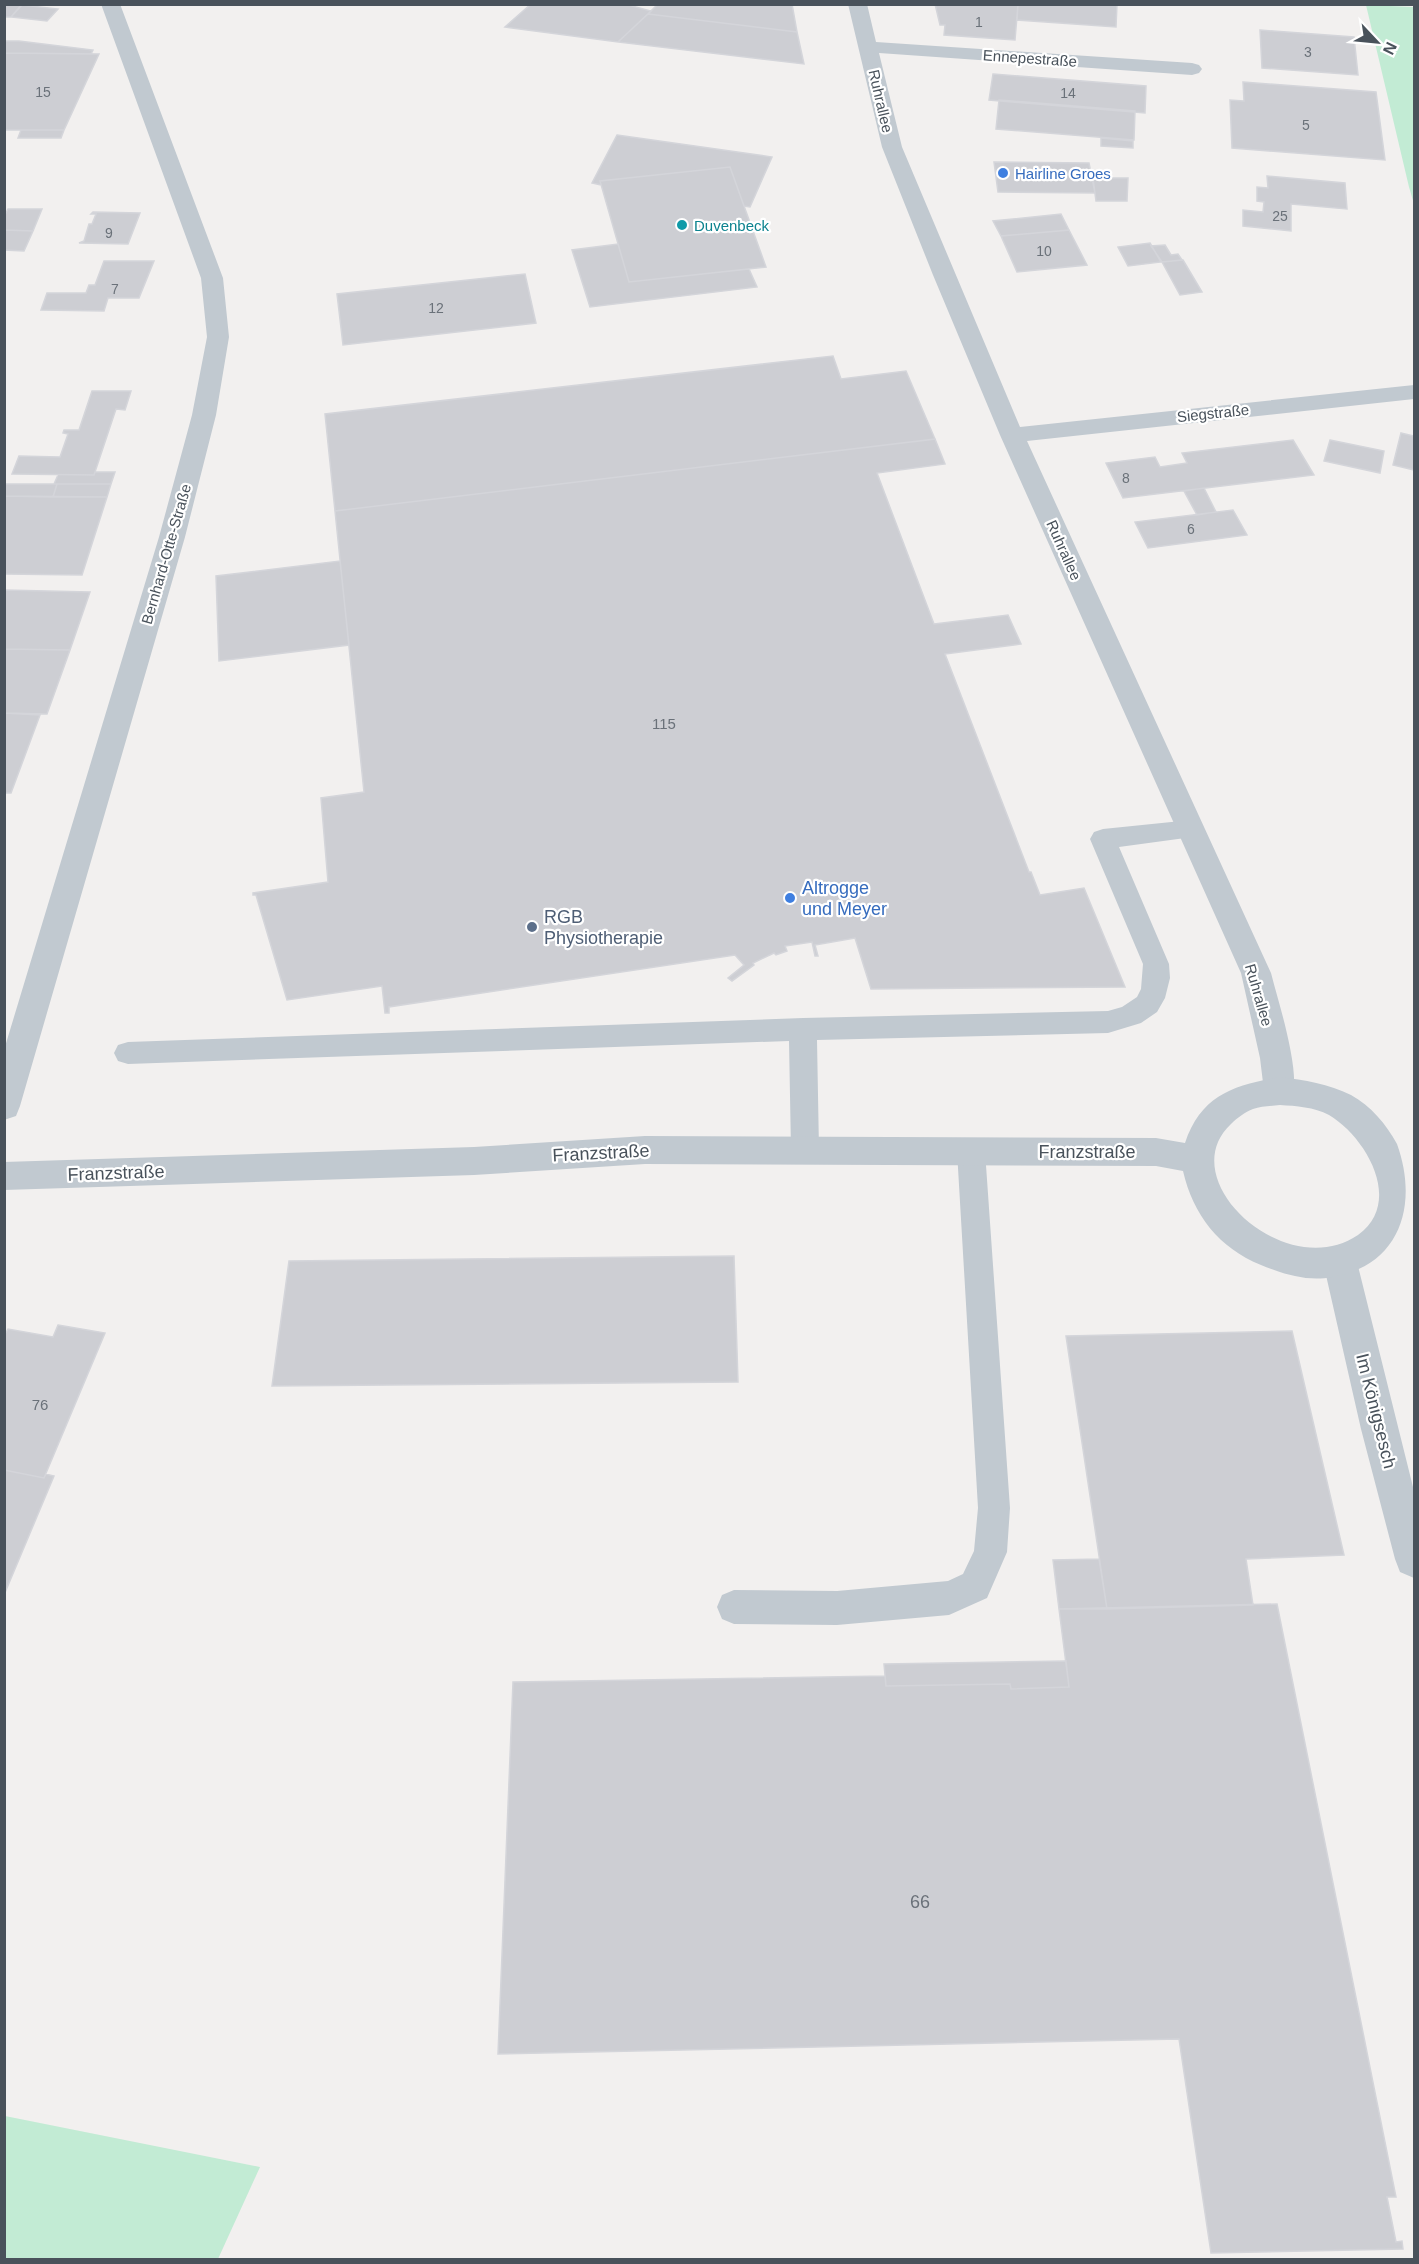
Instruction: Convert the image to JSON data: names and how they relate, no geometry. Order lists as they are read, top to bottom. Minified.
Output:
{"streets":{"street":["Ennepestraße","Ruhrallee","Siegstraße","Bernhard-Otte-Straße","Franzstraße","Im Königsesch"]},"crossings":[["Ennepestraße","Ruhrallee"],["Ruhrallee","Siegstraße"],["Ruhrallee","Franzstraße"],["Ruhrallee","Im Königsesch"],["Franzstraße","Im Königsesch"]],"places":["Hairline Groes","Duvenbeck","Altrogge und Meyer","RGB Physiotherapie"],"house_numbers":["1","3","15","14","5","25","9","10","7","12","8","6","115","76","66"],"north":"bottom right"}
